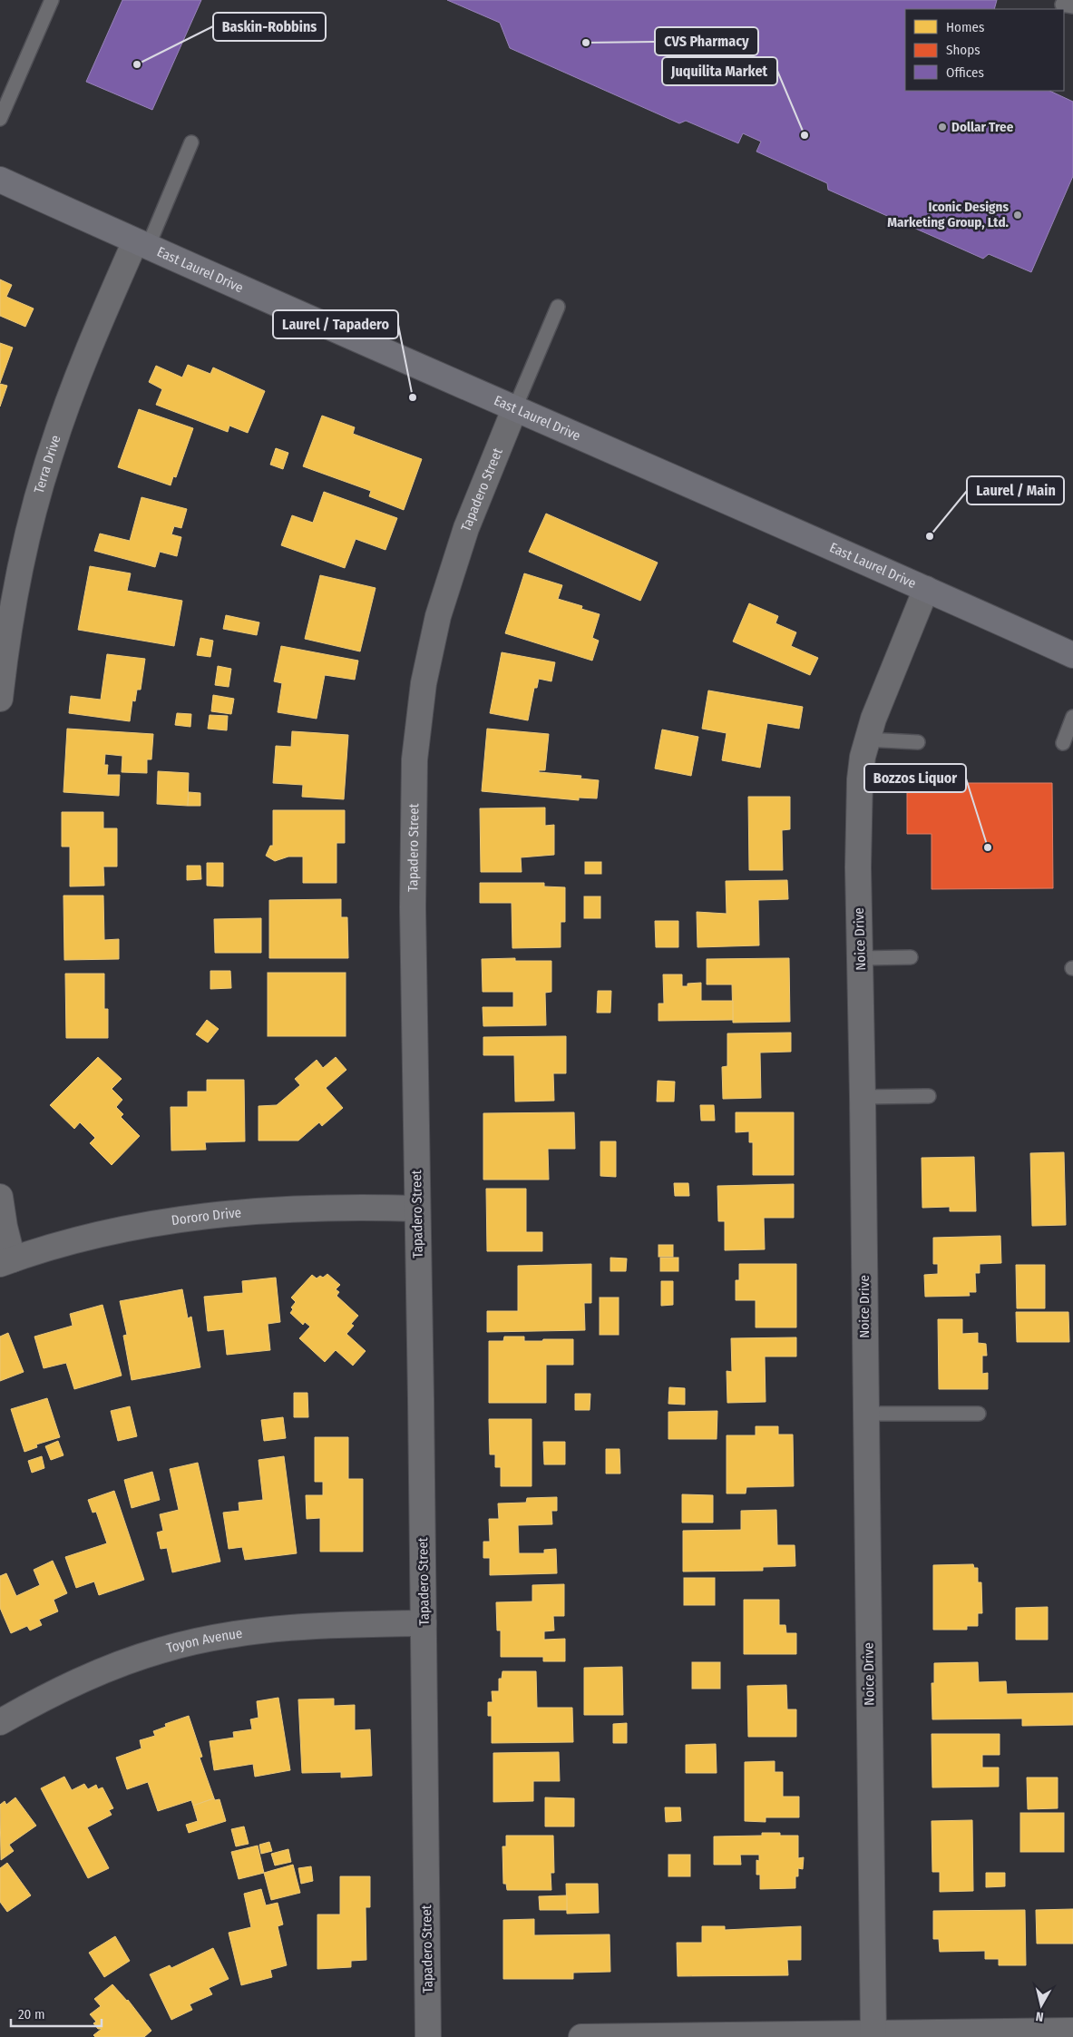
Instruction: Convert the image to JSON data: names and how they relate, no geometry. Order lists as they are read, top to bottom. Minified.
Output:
{"streets":{"main road":["East Laurel Drive"],"street":["Terra Drive","Tapadero Street","Noice Drive","Dororo Drive","Toyon Avenue"]},"crossings":[["East Laurel Drive","Terra Drive"],["East Laurel Drive","Tapadero Street"],["East Laurel Drive","Noice Drive"],["Tapadero Street","Dororo Drive"],["Tapadero Street","Toyon Avenue"]],"places":["CVS Pharmacy","Baskin-Robbins","Dollar Tree","Juquilita Market","Iconic Designs Marketing Group, Ltd.","Laurel / Tapadero","Laurel / Main","Bozzos Liquor"],"legend":["Homes","Shops","Offices"],"scale_bar":"20 m","north":"bottom"}
